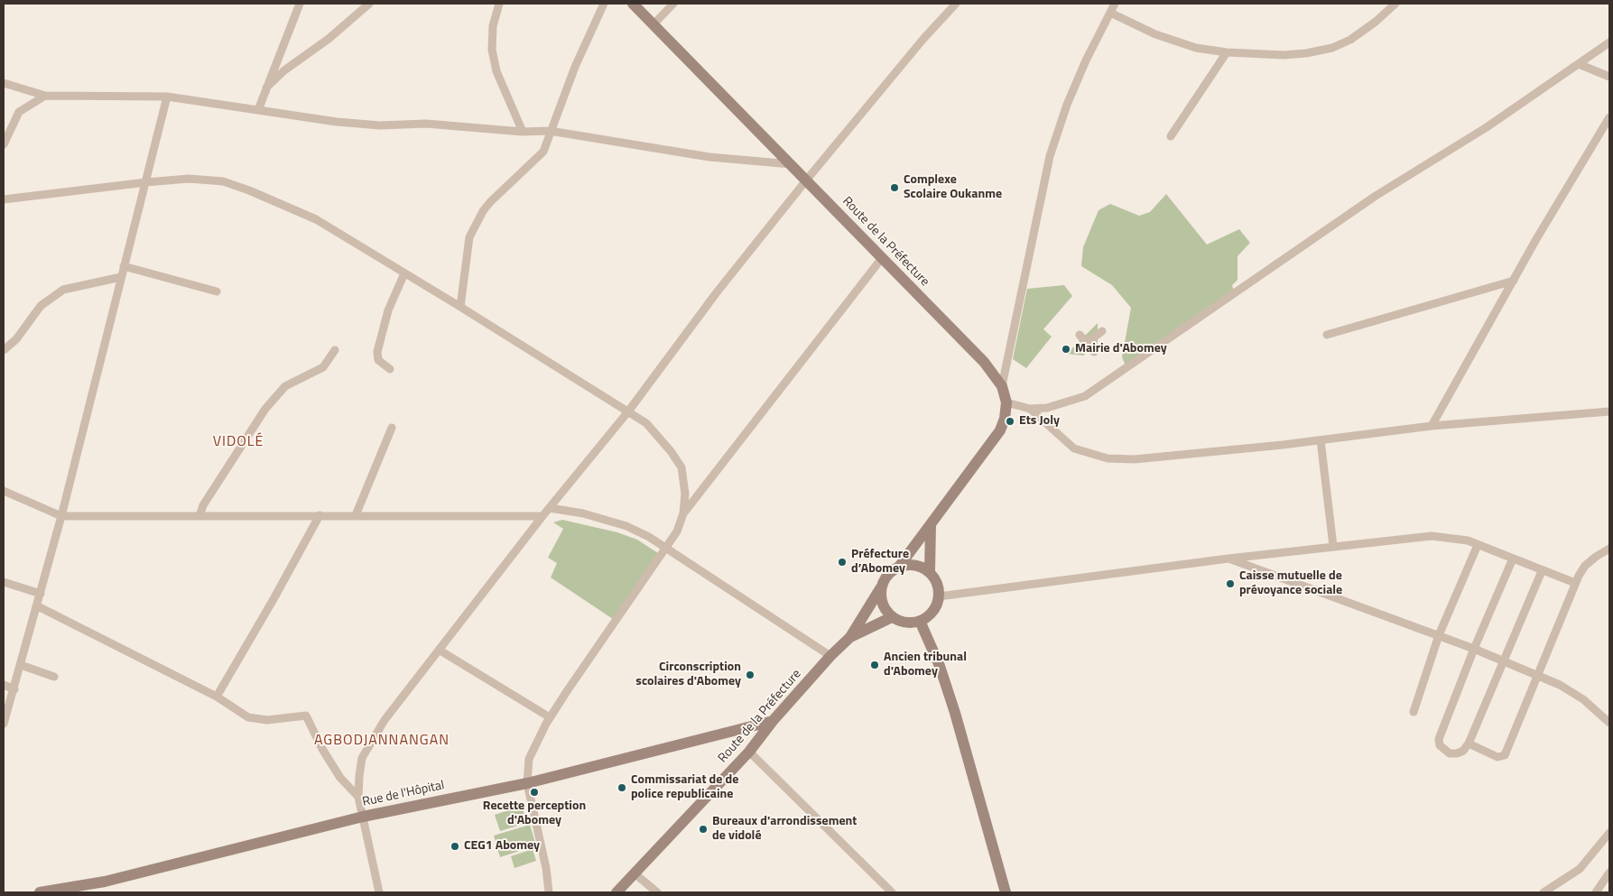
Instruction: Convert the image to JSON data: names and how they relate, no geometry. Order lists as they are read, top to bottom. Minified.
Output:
{"streets":{"street":["Route de la Préfecture","Rue de l'Hôpital"]},"crossings":[["Route de la Préfecture","Rue de l'Hôpital"]],"districts":["VIDOLÉ","AGBODJANNANGAN"],"places":["Complexe Scolaire Oukanme","Mairie d'Abomey","Ets Joly","Préfecture d’Abomey","Caisse mutuelle de prévoyance sociale","Ancien tribunal d'Abomey","Circonscription scolaires d'Abomey","Commissariat de de police republicaine","Recette perception d'Abomey","Bureaux d'arrondissement de vidolé","CEG1 Abomey"]}
